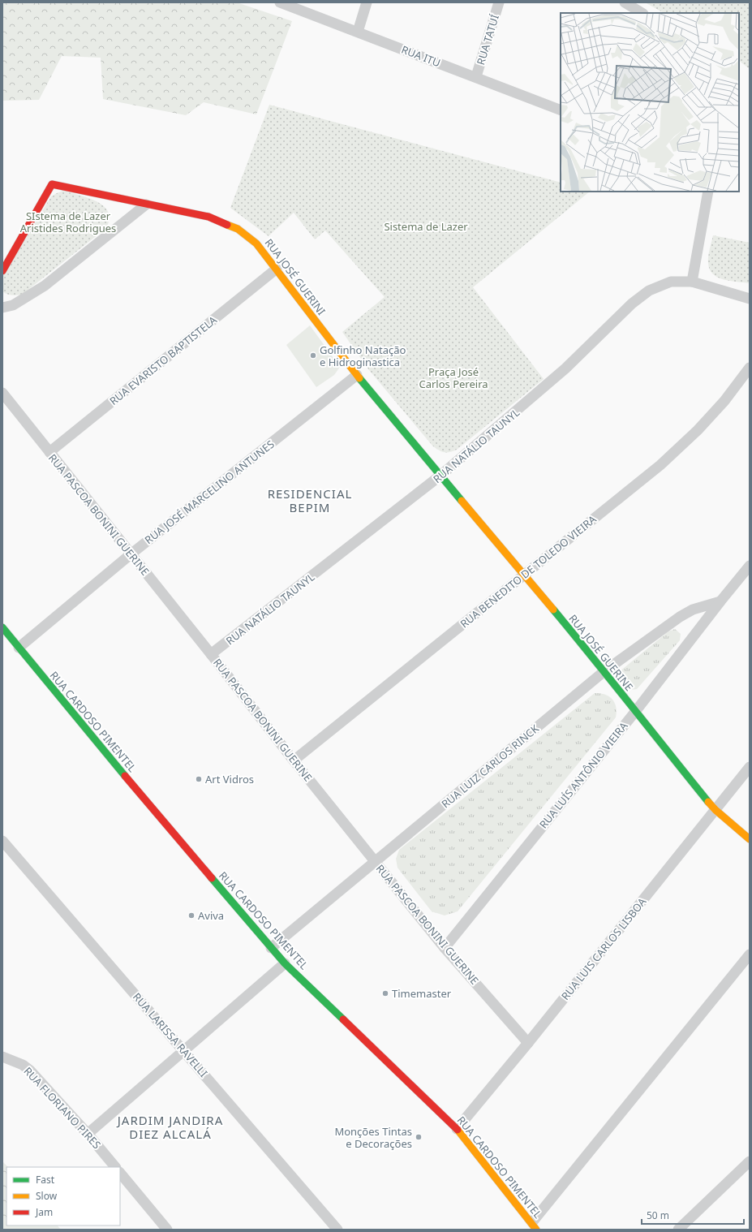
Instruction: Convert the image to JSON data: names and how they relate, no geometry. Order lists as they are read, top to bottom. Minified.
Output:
{"streets":{"street":["RUA TATUÍ","RUA ITU","RUA JOSÉ GUERINI","RUA EVARISTO BAPTISTELA","RUA NATÁLIO TAUNYL","RUA JOSÉ MARCELINO ANTUNES","RUA PASCOA BONINI GUERINE","RUA BENEDITO DE TOLEDO VIEIRA","RUA JOSÉ GUERINE","RUA CARDOSO PIMENTEL","RUA LUIZ CARLOS RINCK","RUA LUÍS ANTÔNIO VIEIRA","RUA LUIS CARLOS LISBOA","RUA LARISSA RAVELLI","RUA FLORIANO PIRES"]},"crossings":[["RUA TATUÍ","RUA ITU"],["RUA JOSÉ GUERINI","RUA EVARISTO BAPTISTELA"],["RUA JOSÉ GUERINI","RUA NATÁLIO TAUNYL"],["RUA JOSÉ GUERINI","RUA JOSÉ MARCELINO ANTUNES"],["RUA JOSÉ GUERINI","RUA JOSÉ GUERINE"],["RUA EVARISTO BAPTISTELA","RUA PASCOA BONINI GUERINE"],["RUA NATÁLIO TAUNYL","RUA PASCOA BONINI GUERINE"],["RUA NATÁLIO TAUNYL","RUA JOSÉ GUERINE"],["RUA JOSÉ MARCELINO ANTUNES","RUA PASCOA BONINI GUERINE"],["RUA JOSÉ MARCELINO ANTUNES","RUA CARDOSO PIMENTEL"],["RUA PASCOA BONINI GUERINE","RUA BENEDITO DE TOLEDO VIEIRA"],["RUA PASCOA BONINI GUERINE","RUA LUIZ CARLOS RINCK"],["RUA PASCOA BONINI GUERINE","RUA LUÍS ANTÔNIO VIEIRA"],["RUA PASCOA BONINI GUERINE","RUA LUIS CARLOS LISBOA"],["RUA BENEDITO DE TOLEDO VIEIRA","RUA JOSÉ GUERINE"],["RUA JOSÉ GUERINE","RUA LUIZ CARLOS RINCK"],["RUA JOSÉ GUERINE","RUA LUÍS ANTÔNIO VIEIRA"],["RUA JOSÉ GUERINE","RUA LUIS CARLOS LISBOA"],["RUA CARDOSO PIMENTEL","RUA LUIZ CARLOS RINCK"],["RUA CARDOSO PIMENTEL","RUA LUIS CARLOS LISBOA"],["RUA LUIZ CARLOS RINCK","RUA LUÍS ANTÔNIO VIEIRA"]],"districts":["RESIDENCIAL BEPIM","JARDIM JANDIRA DIEZ ALCALÁ"],"parks":["SIstema de Lazer Aristides Rodrigues","Sistema de Lazer","Praça José Carlos Pereira"],"places":["Golfinho Natação e Hidroginastica","Art Vidros","Aviva","Timemaster","Monções Tintas e Decorações"],"legend":["Fast","Slow","Jam"],"scale_bar":"50 m"}
